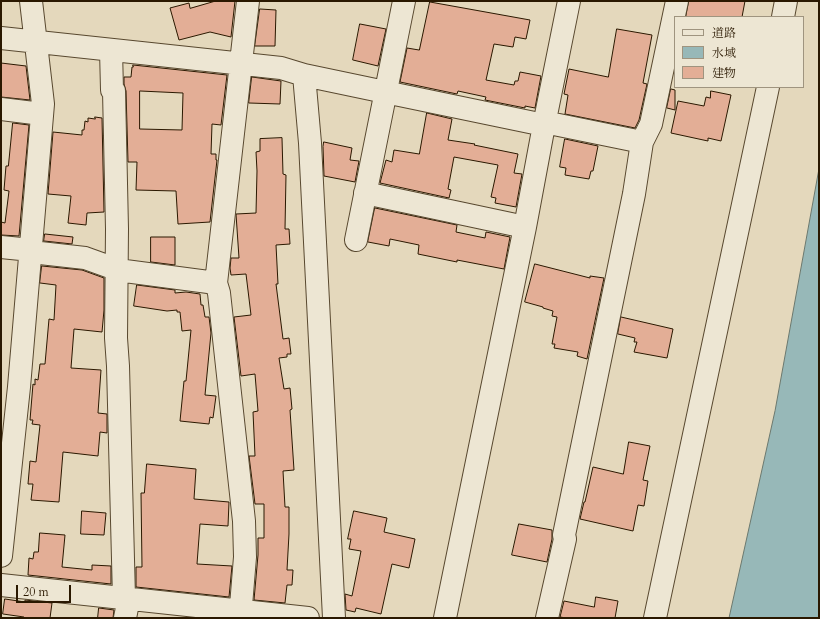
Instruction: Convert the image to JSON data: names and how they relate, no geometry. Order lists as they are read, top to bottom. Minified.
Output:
{"legend":["道路","水域","建物"],"scale_bar":"20 m"}
